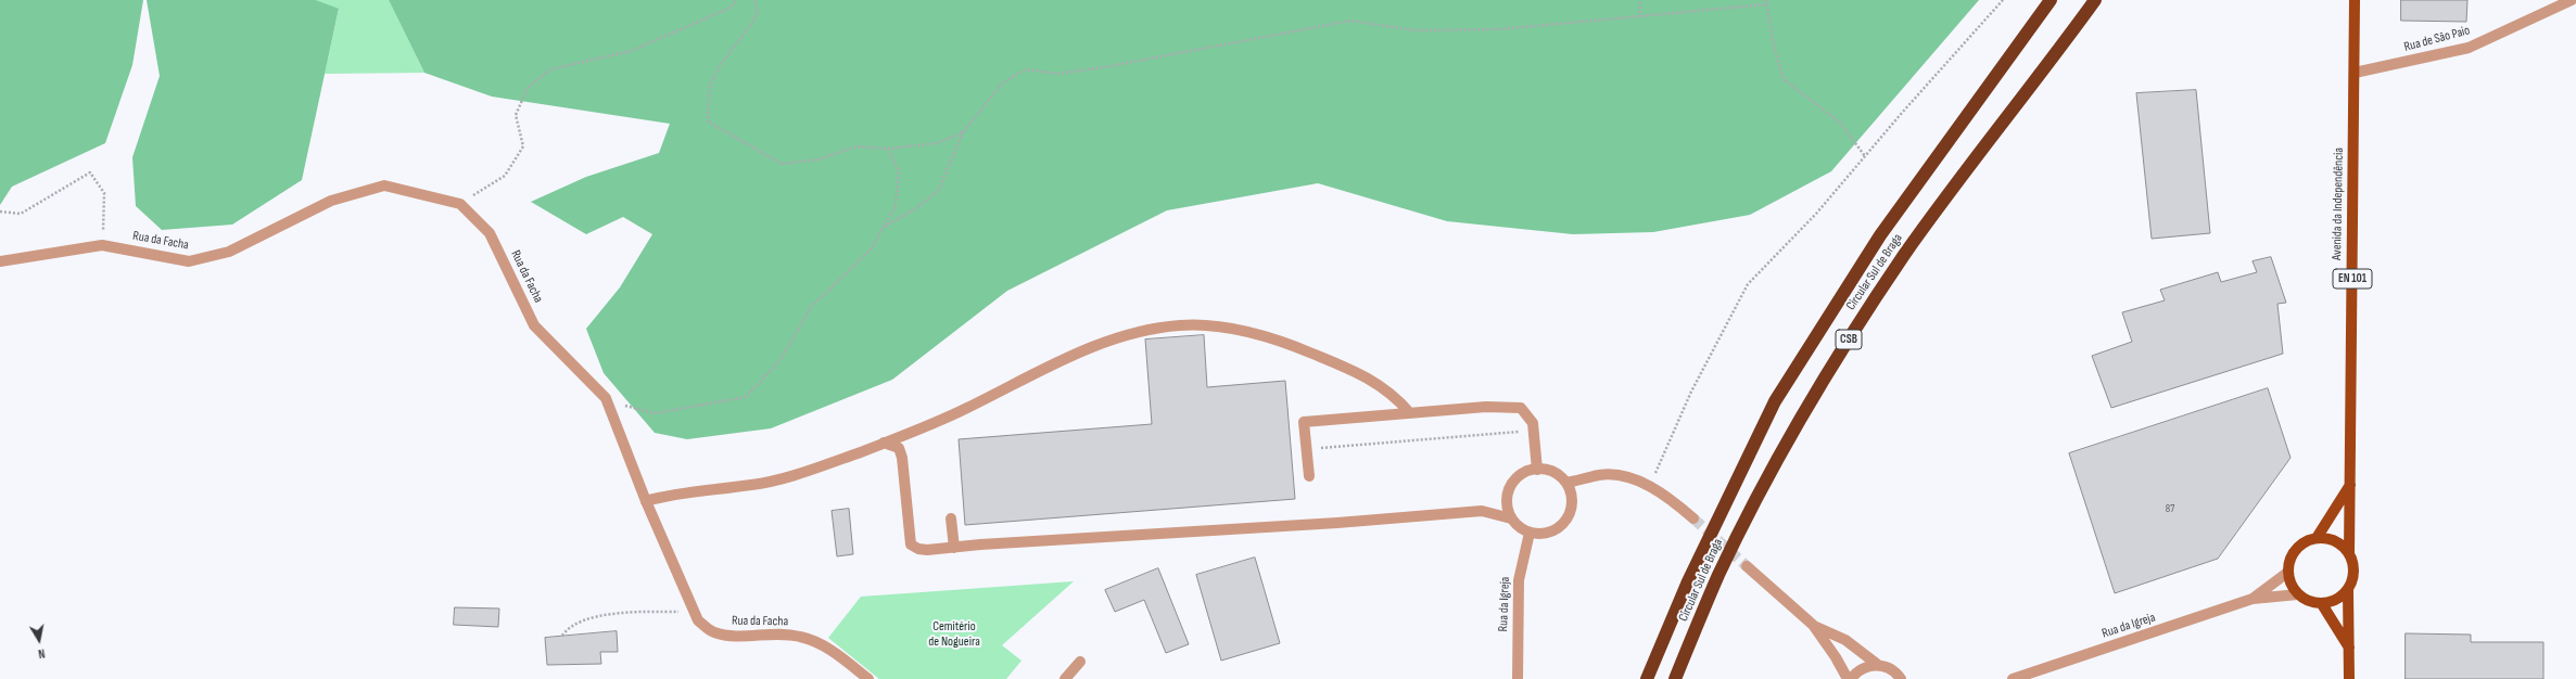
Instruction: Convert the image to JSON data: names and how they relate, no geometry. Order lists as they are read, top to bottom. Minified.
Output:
{"streets":{"highway":["Circular Sul de Braga","CSB"],"main road":["Avenida da Independência","EN 101"],"street":["Rua de São Paio","Rua da Facha","Rua da Igreja"]},"crossings":[["Rua de São Paio","Avenida da Independência"],["Avenida da Independência","Rua da Igreja"]],"parks":["Cemitério de Nogueira"],"house_numbers":["87"],"north":"bottom"}
